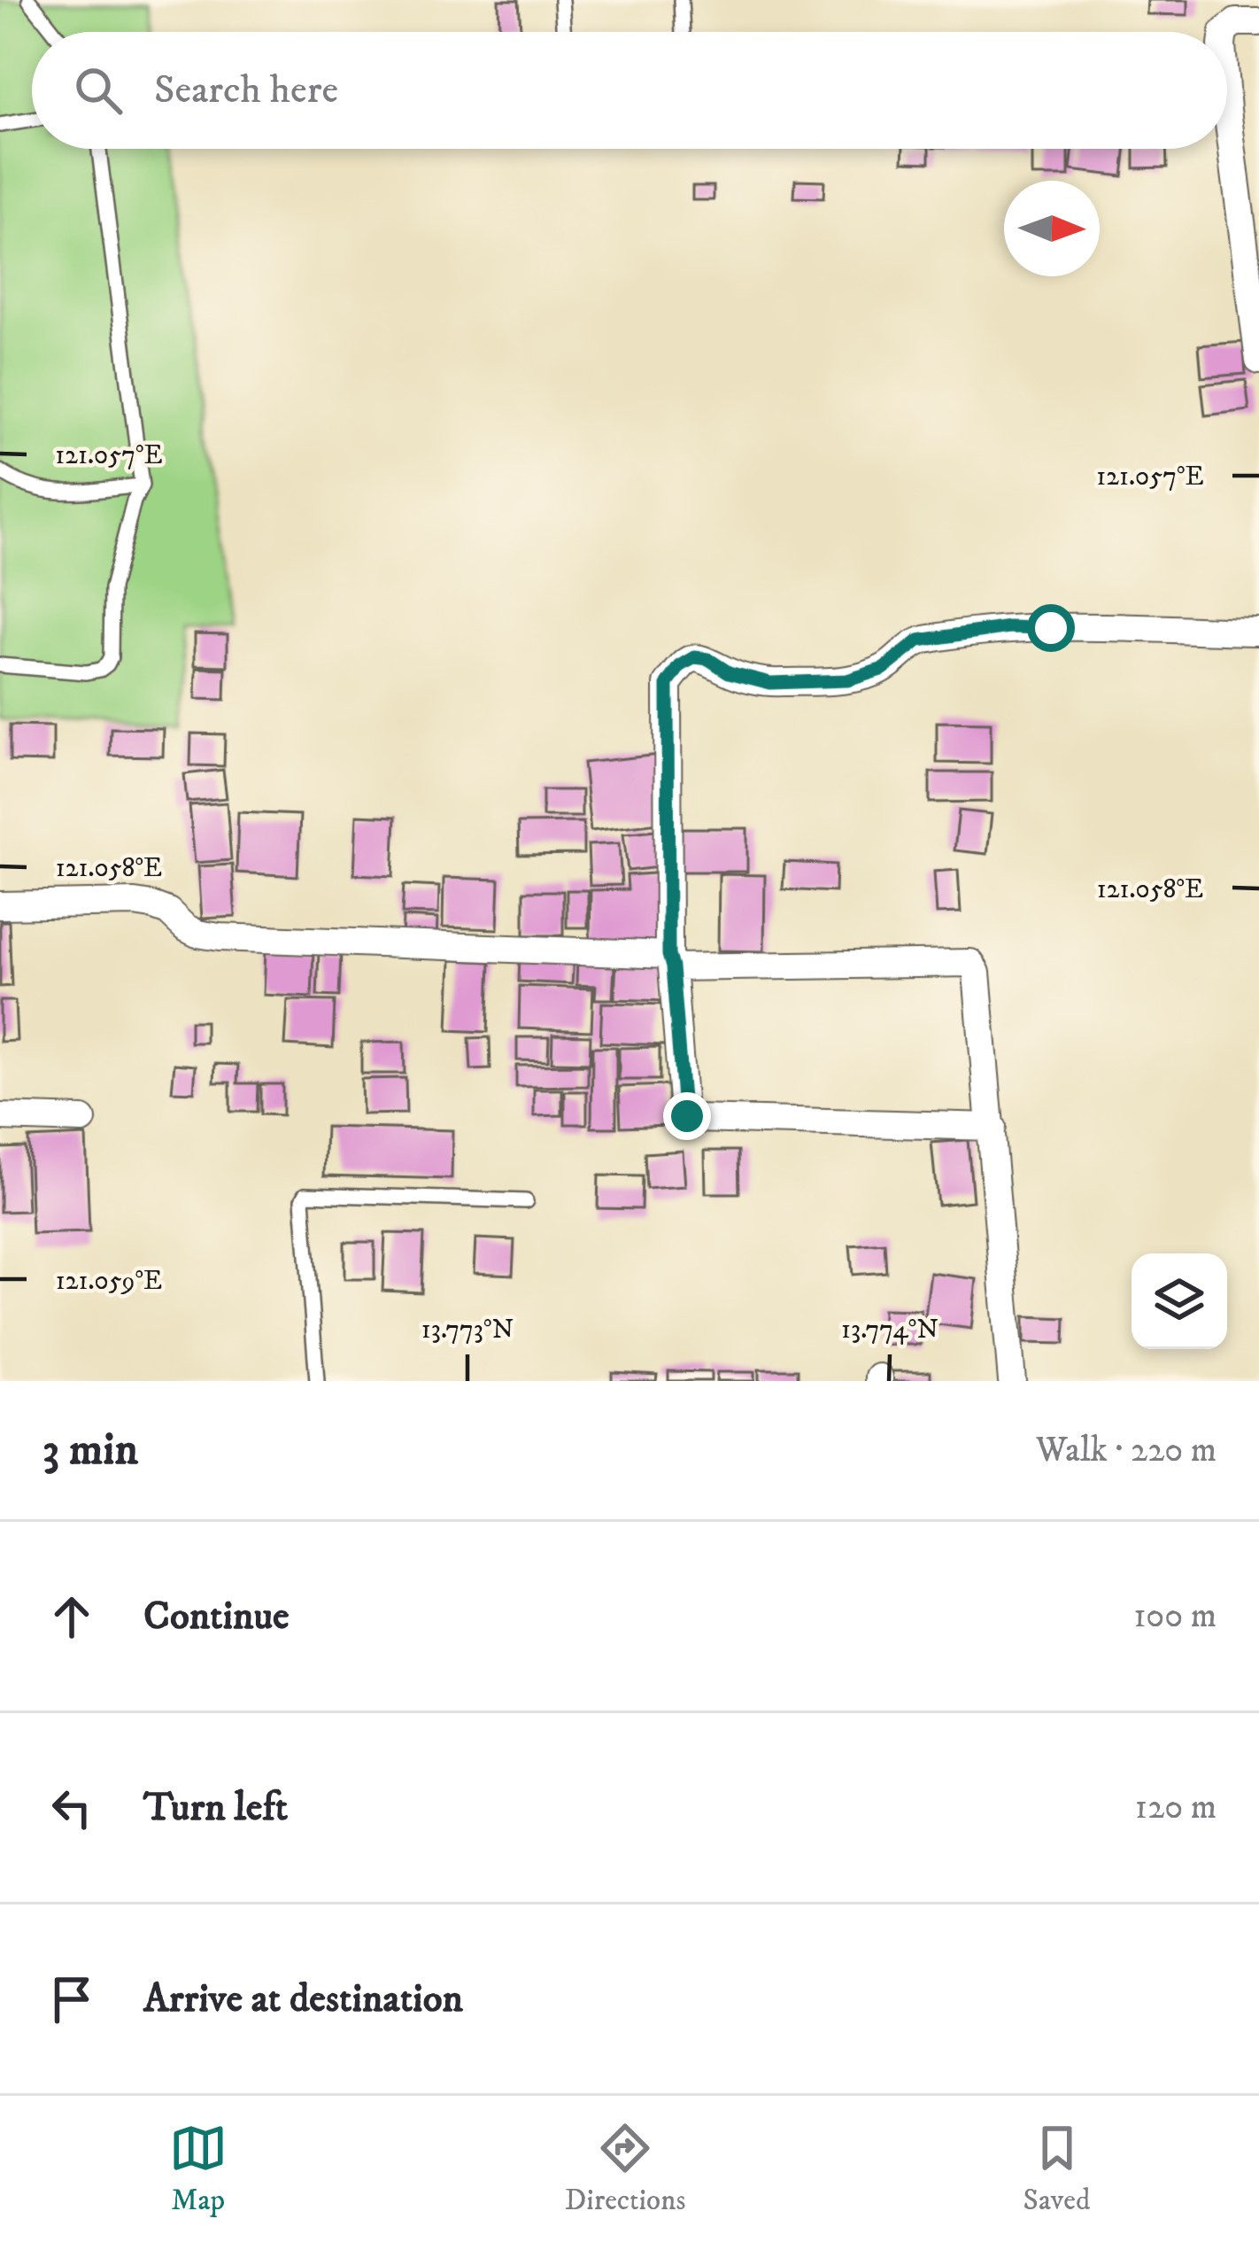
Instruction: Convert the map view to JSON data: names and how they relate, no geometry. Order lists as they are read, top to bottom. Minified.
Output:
{"north":"right","page":{"search":"Search here","heading":["3 min","Walk · 220 m"],"list":[["Continue","100 m"],["Turn left","120 m"],"Arrive at destination"],"nav":["Map","Directions","Saved"]},"coordinates":["121.057°E","121.058°E","121.059°E","13.773°N","13.774°N"]}
